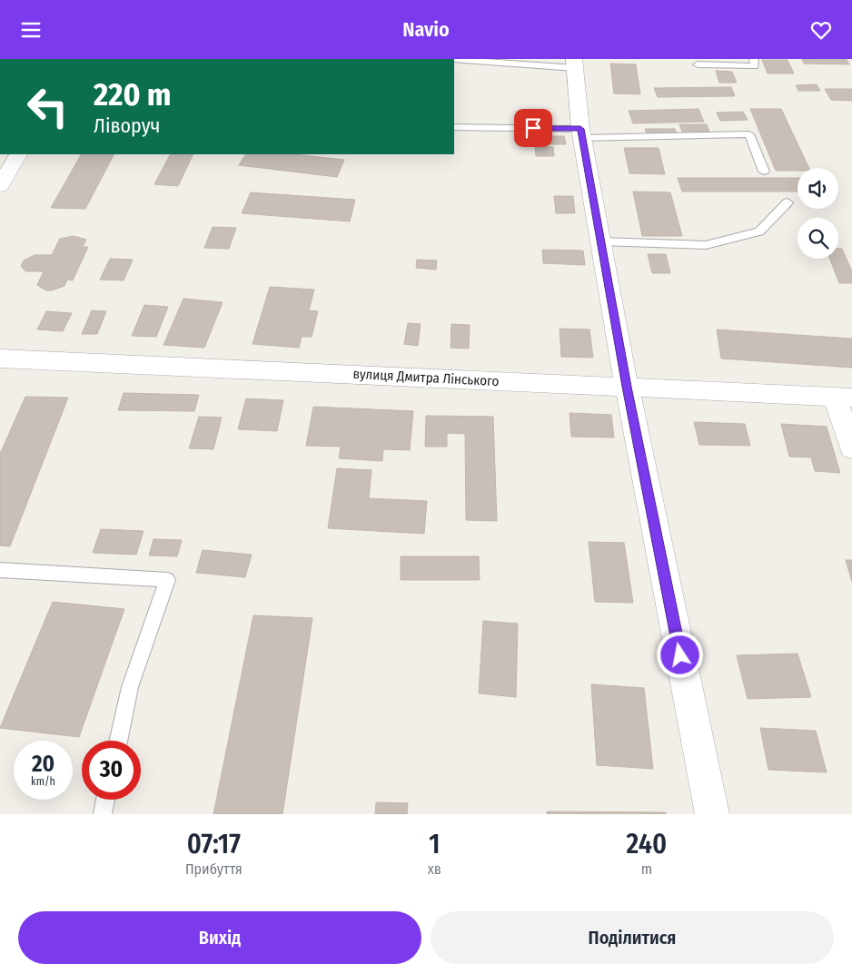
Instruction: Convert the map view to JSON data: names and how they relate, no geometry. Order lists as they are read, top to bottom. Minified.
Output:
{"streets":{"street":["вулиця Дмитра Лінського"]},"page":{"header":"Navio","turn":["220 m","Ліворуч"],"speed":"20 km/h","limit":"30","eta":["07:17","Прибуття","1","хв","240","m"],"buttons":["Вихід","Поділитися"]}}
